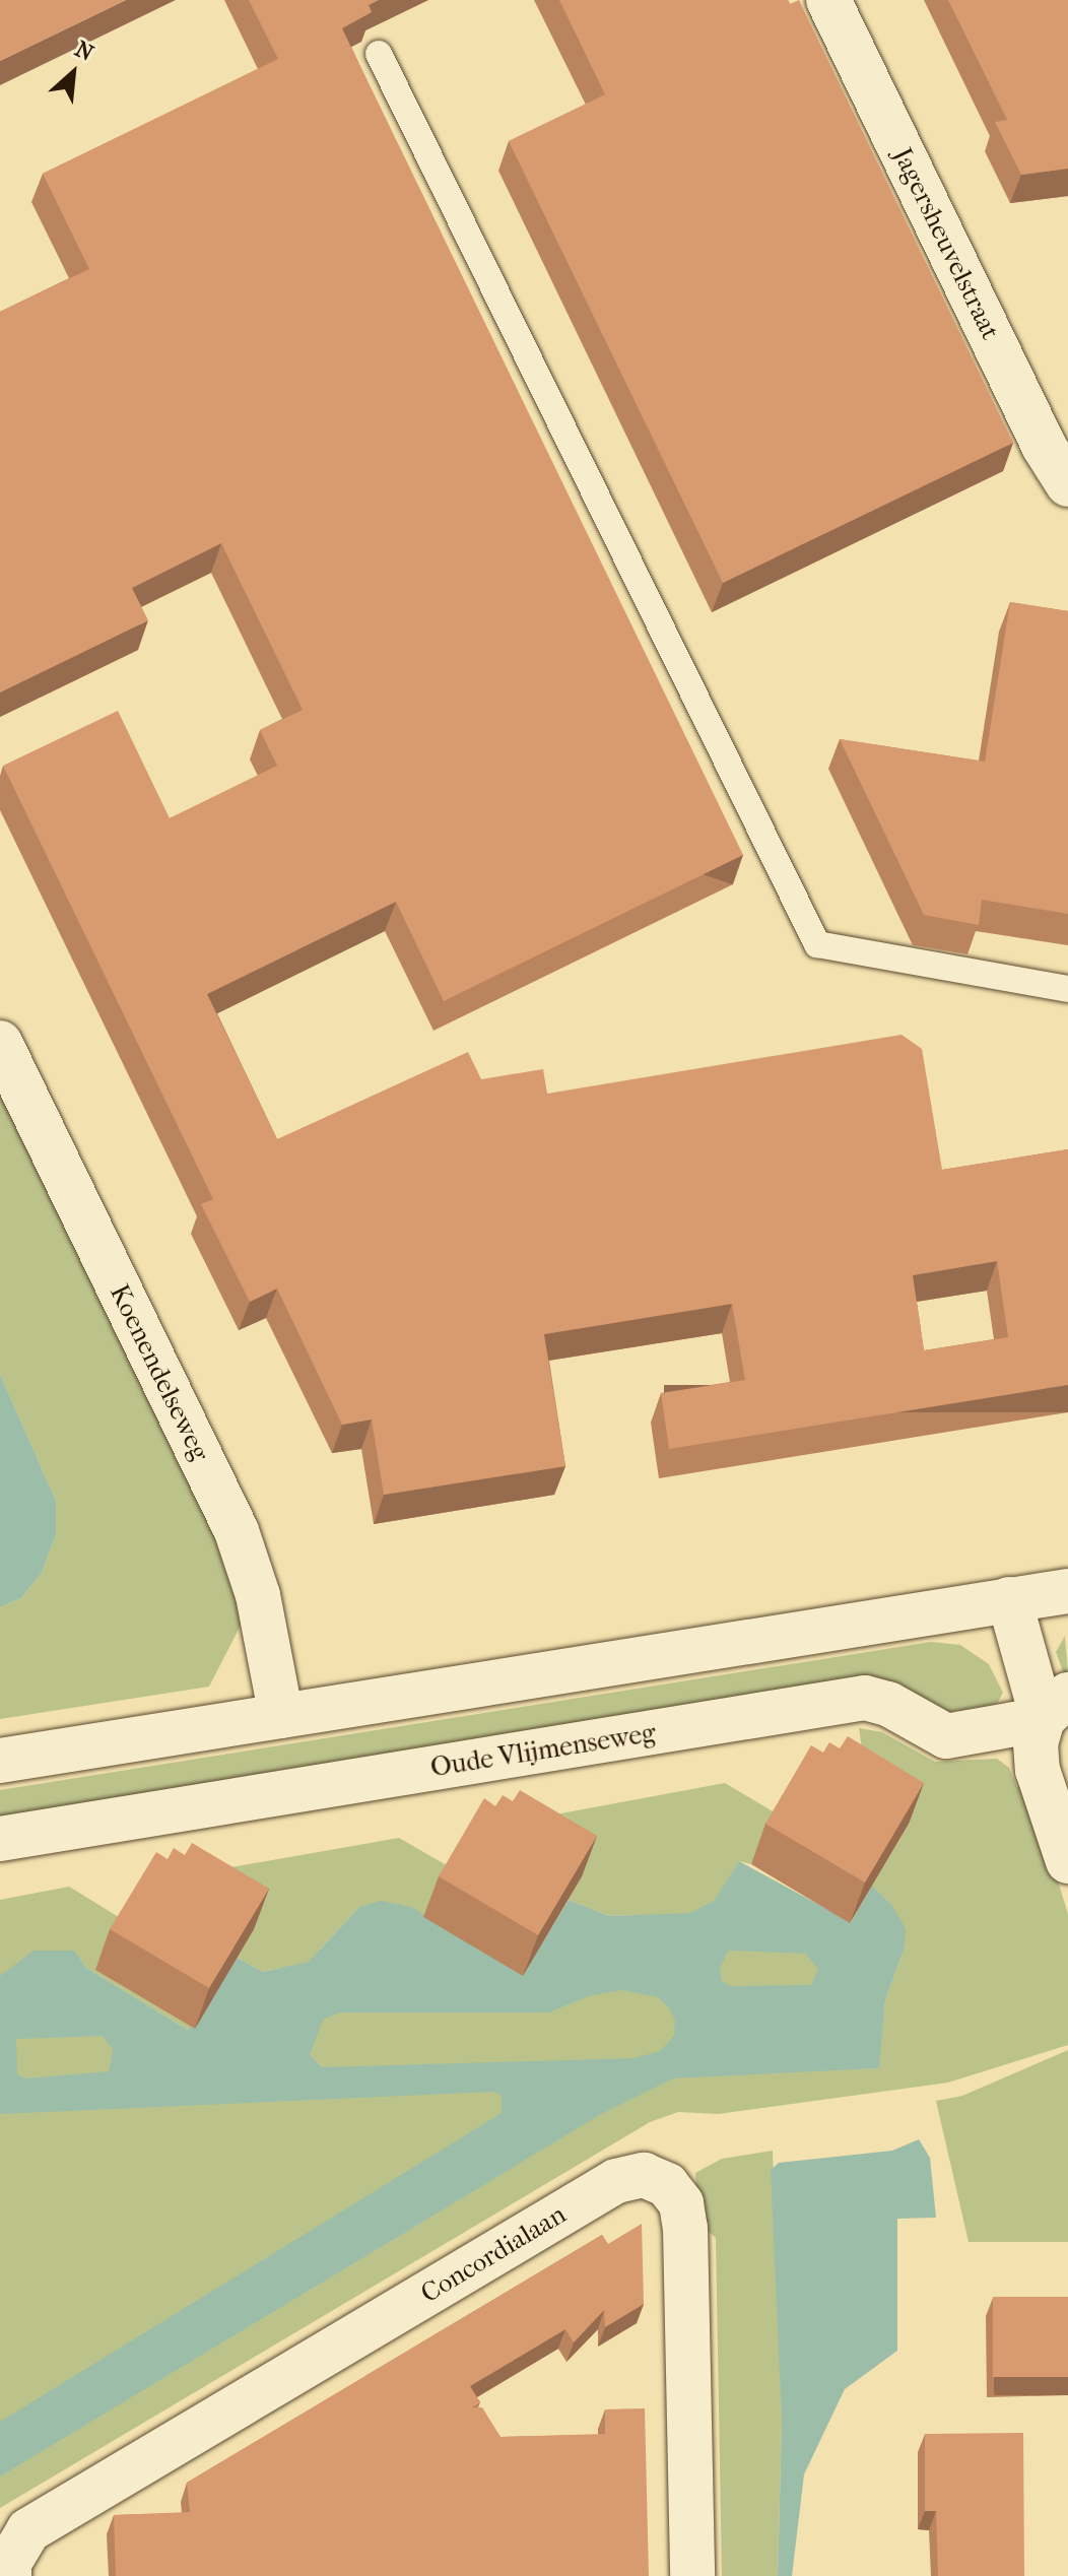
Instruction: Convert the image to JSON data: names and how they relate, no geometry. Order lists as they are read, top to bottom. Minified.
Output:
{"streets":{"street":["Jagersheuvelstraat","Koenendelseweg","Oude Vlijmenseweg","Concordialaan"]},"north":"top right"}
